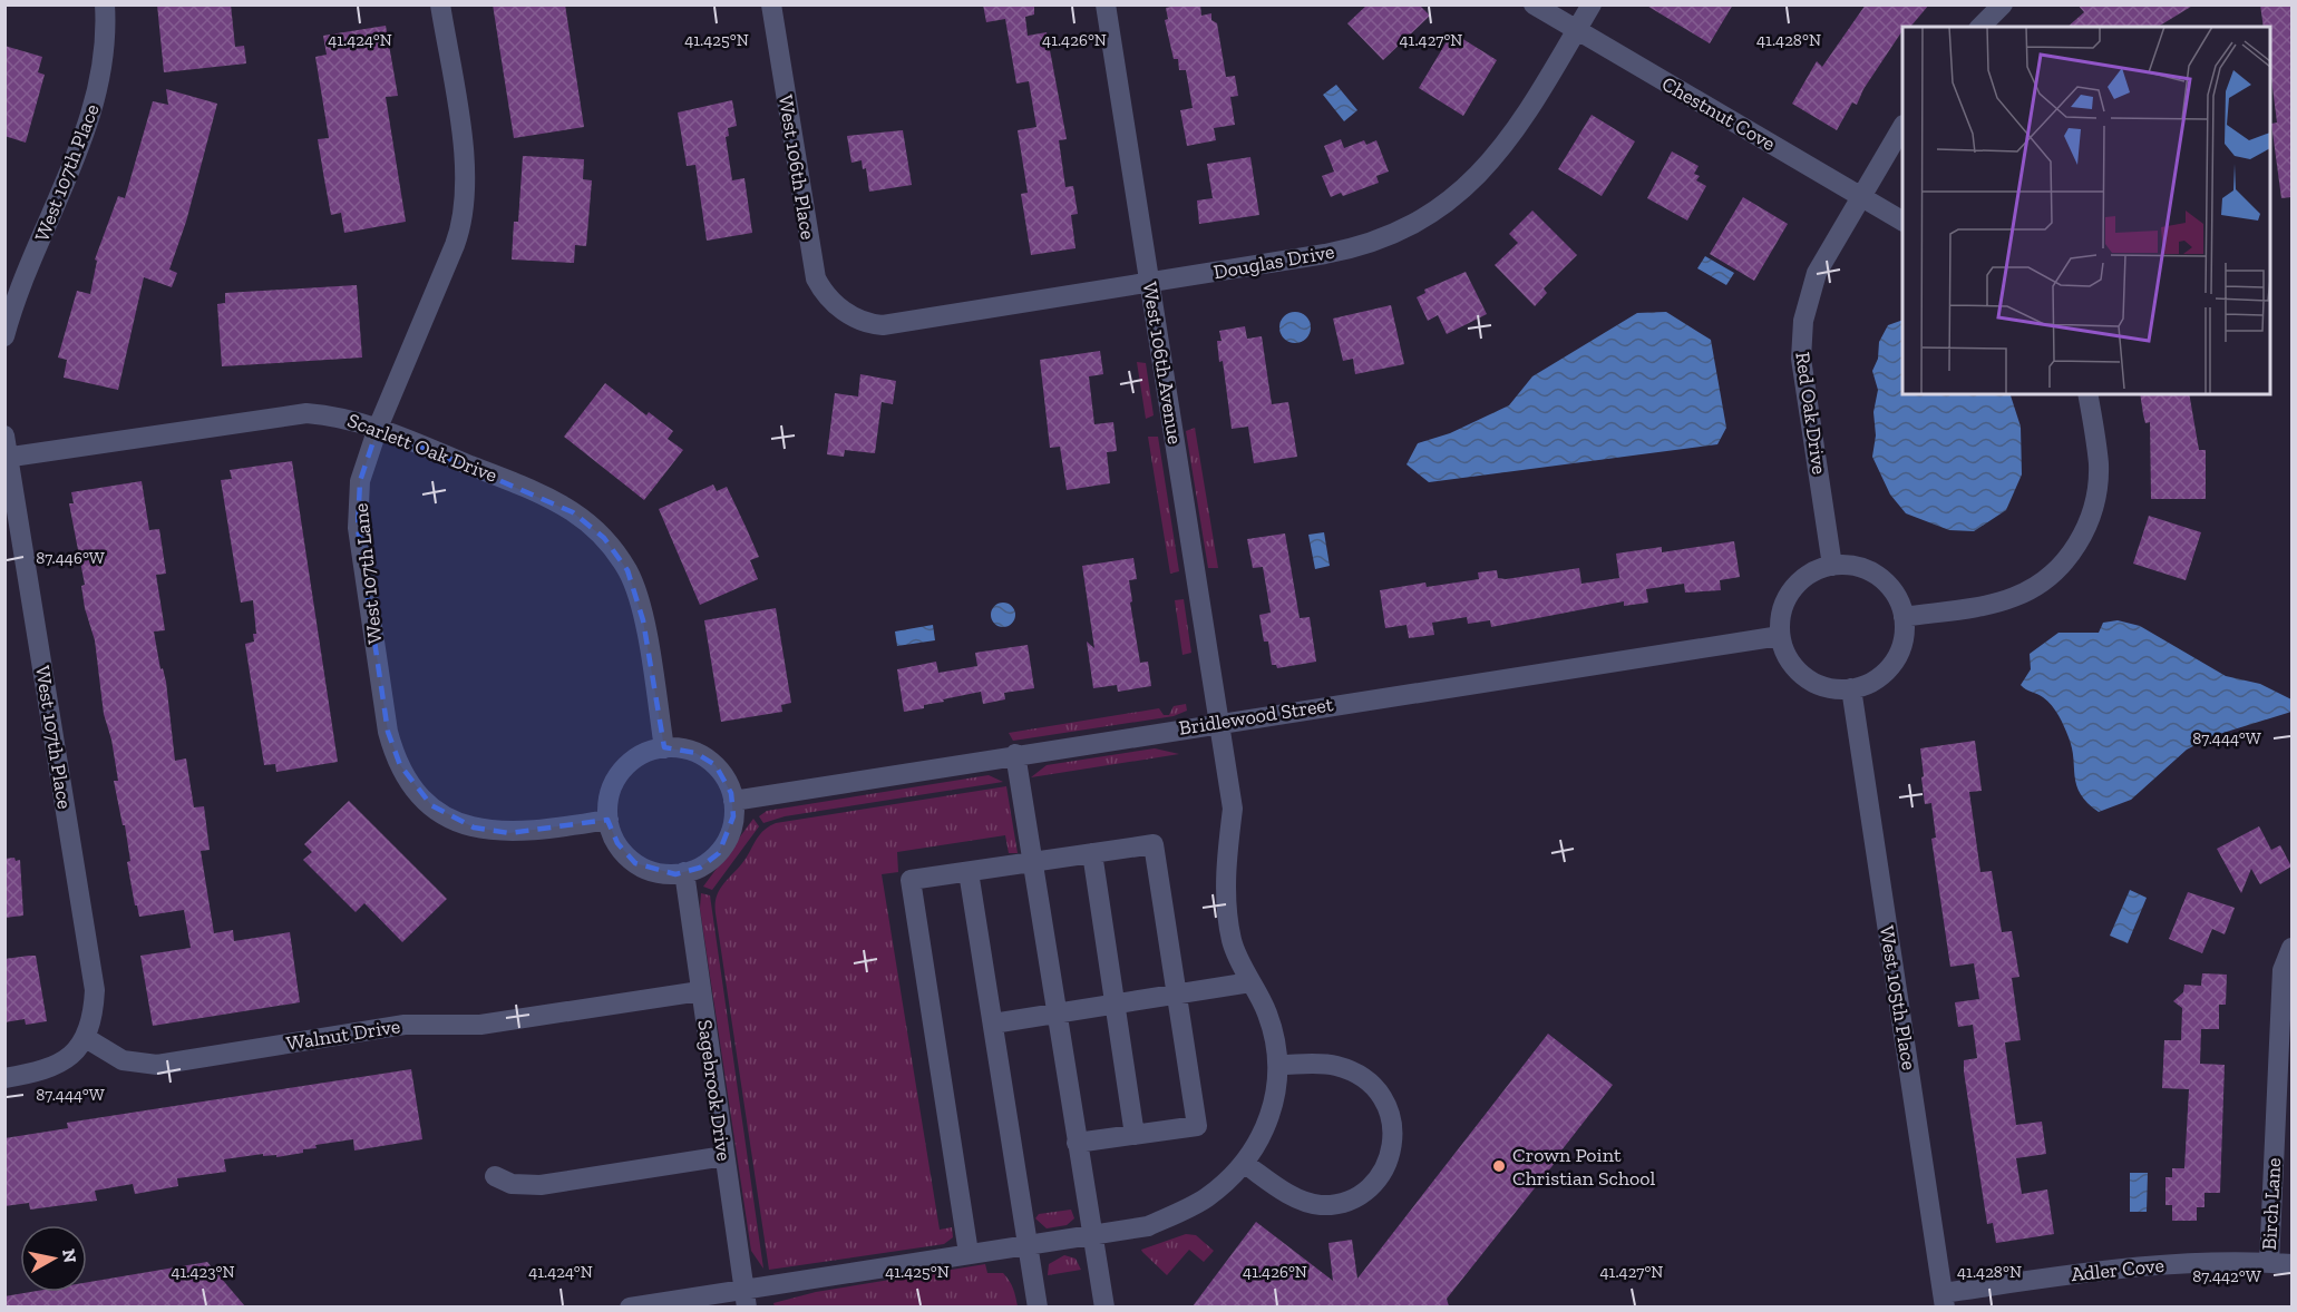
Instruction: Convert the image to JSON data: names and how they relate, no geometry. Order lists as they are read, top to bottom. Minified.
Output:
{"streets":{"street":["Chestnut Cove","West 106th Place","West 107th Place","Douglas Drive","West 106th Avenue","Red Oak Drive","Scarlett Oak Drive","West 107th Lane","Bridlewood Street","West 105th Place","Walnut Drive","Sagebrook Drive","Birch Lane","Adler Cove"]},"crossings":[["Chestnut Cove","Douglas Drive"],["Chestnut Cove","Red Oak Drive"],["West 106th Place","Douglas Drive"],["West 107th Place","Scarlett Oak Drive"],["West 107th Place","Walnut Drive"],["Douglas Drive","West 106th Avenue"],["West 106th Avenue","Bridlewood Street"],["Red Oak Drive","Bridlewood Street"],["Red Oak Drive","West 105th Place"],["Scarlett Oak Drive","West 107th Lane"],["Scarlett Oak Drive","Bridlewood Street"],["Scarlett Oak Drive","Sagebrook Drive"],["West 107th Lane","Bridlewood Street"],["West 107th Lane","Sagebrook Drive"],["Bridlewood Street","West 105th Place"],["Bridlewood Street","Sagebrook Drive"],["West 105th Place","Adler Cove"],["Walnut Drive","Sagebrook Drive"],["Birch Lane","Adler Cove"]],"places":["Crown Point Christian School"],"north":"right","coordinates":["41.424°N","41.425°N","41.426°N","41.427°N","41.428°N","87.446°W","87.444°W","41.423°N","87.442°W"]}
